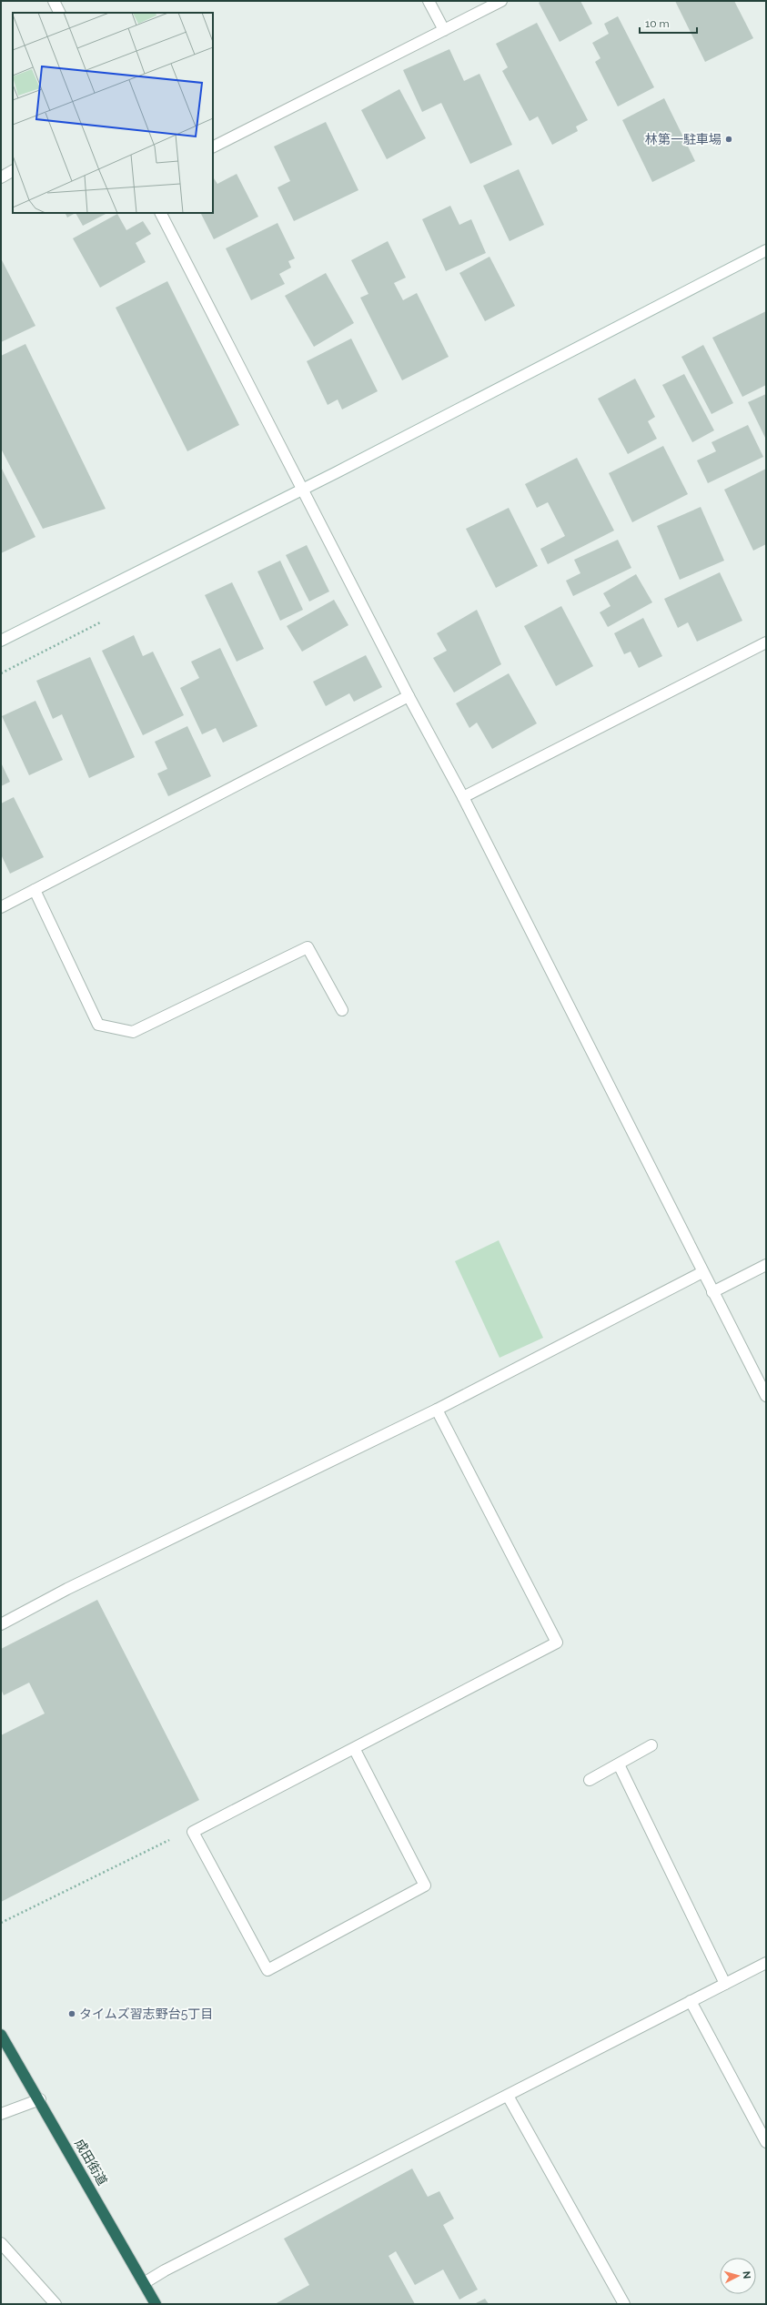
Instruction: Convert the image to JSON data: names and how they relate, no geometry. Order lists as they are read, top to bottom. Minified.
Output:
{"streets":{"highway":["成田街道"]},"places":["林第一駐車場","タイムズ習志野台5丁目"],"scale_bar":"10 m","north":"right"}
